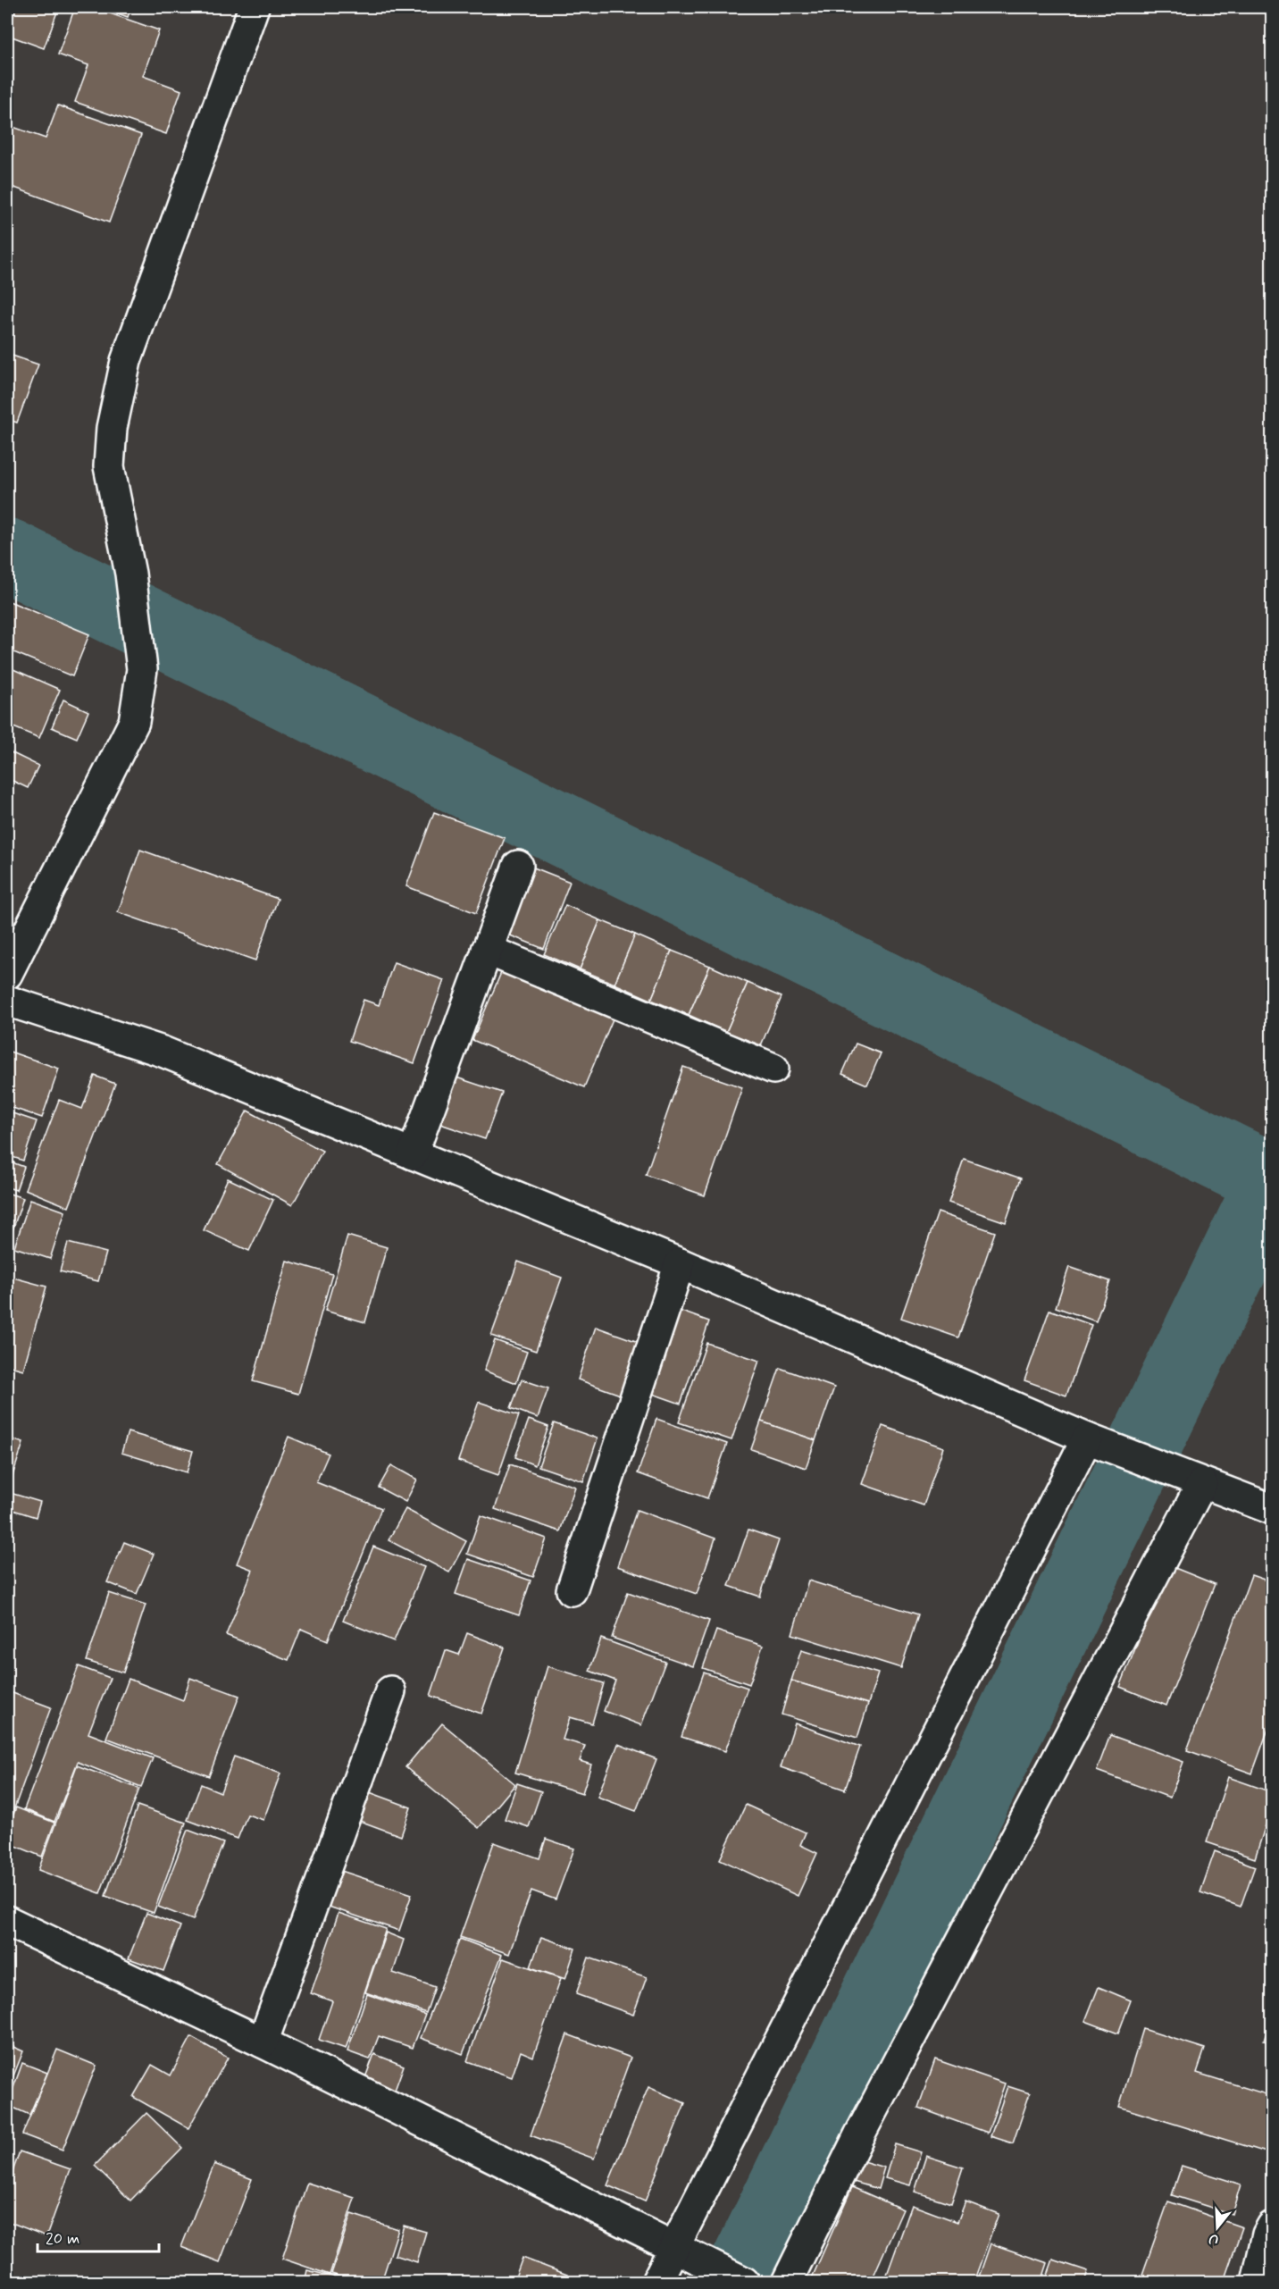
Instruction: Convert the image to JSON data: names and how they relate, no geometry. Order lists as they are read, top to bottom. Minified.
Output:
{"scale_bar":"20 m","north":"bottom"}
